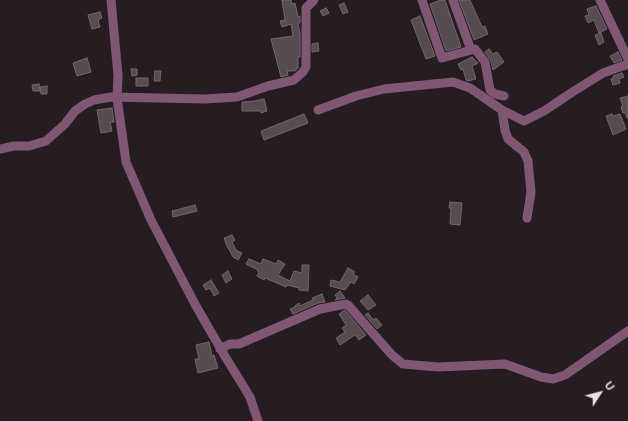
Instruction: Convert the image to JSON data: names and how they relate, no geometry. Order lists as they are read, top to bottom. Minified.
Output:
{"north":"top right"}
